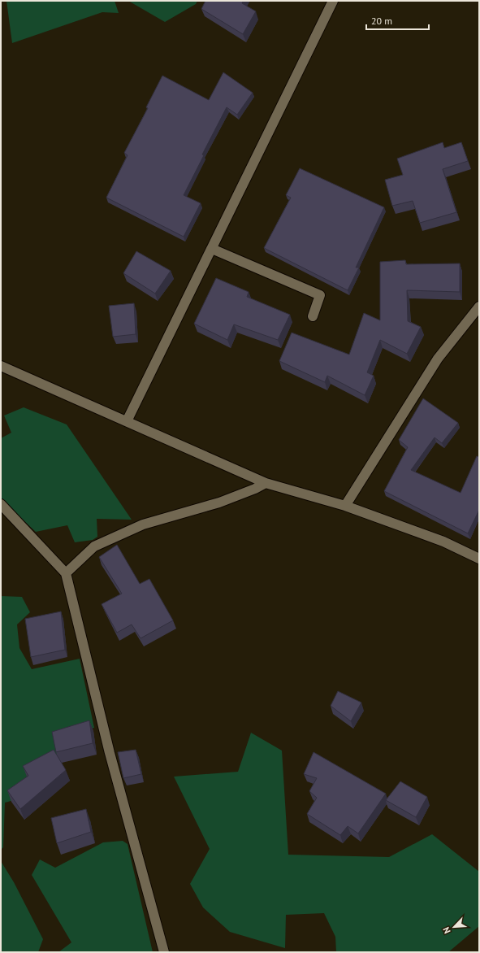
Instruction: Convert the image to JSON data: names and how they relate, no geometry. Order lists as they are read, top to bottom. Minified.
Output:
{"scale_bar":"20 m","north":"bottom left"}
